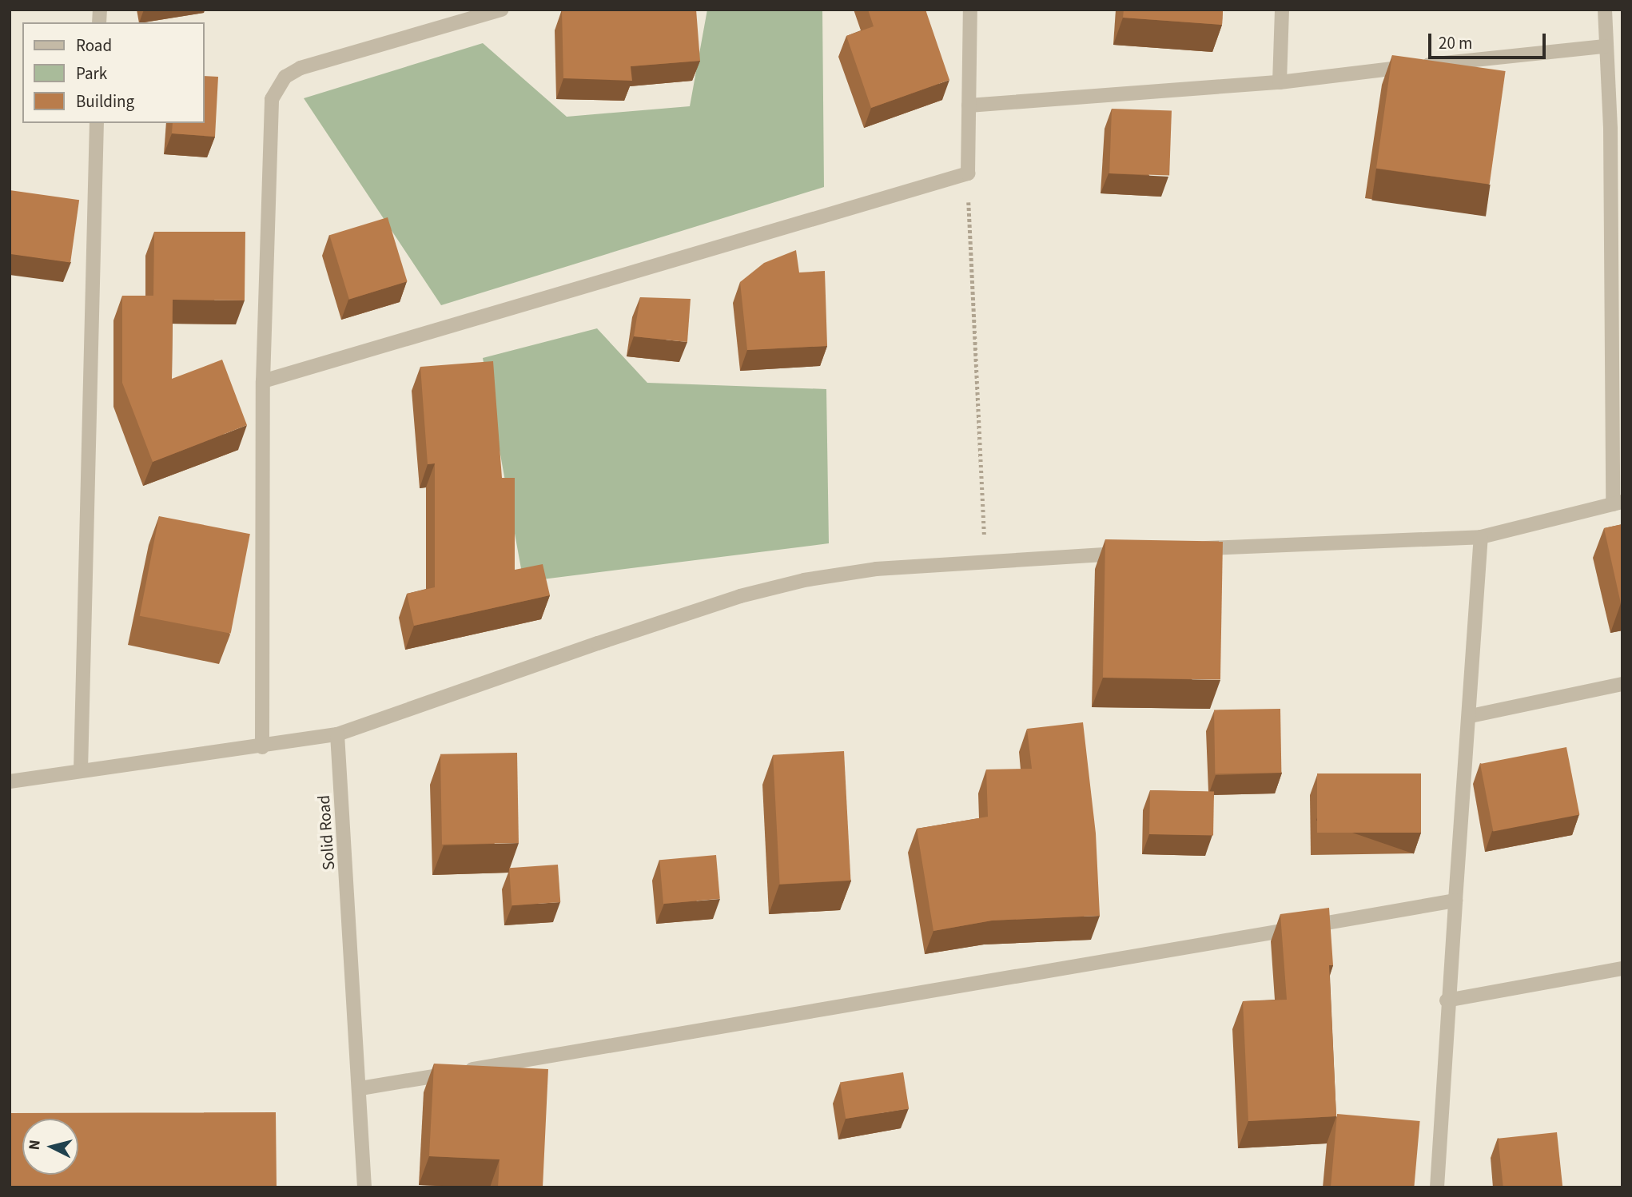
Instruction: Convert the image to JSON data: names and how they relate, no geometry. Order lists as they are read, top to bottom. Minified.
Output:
{"streets":{"street":["Solid Road"]},"legend":["Road","Park","Building"],"scale_bar":"20 m","north":"left"}
